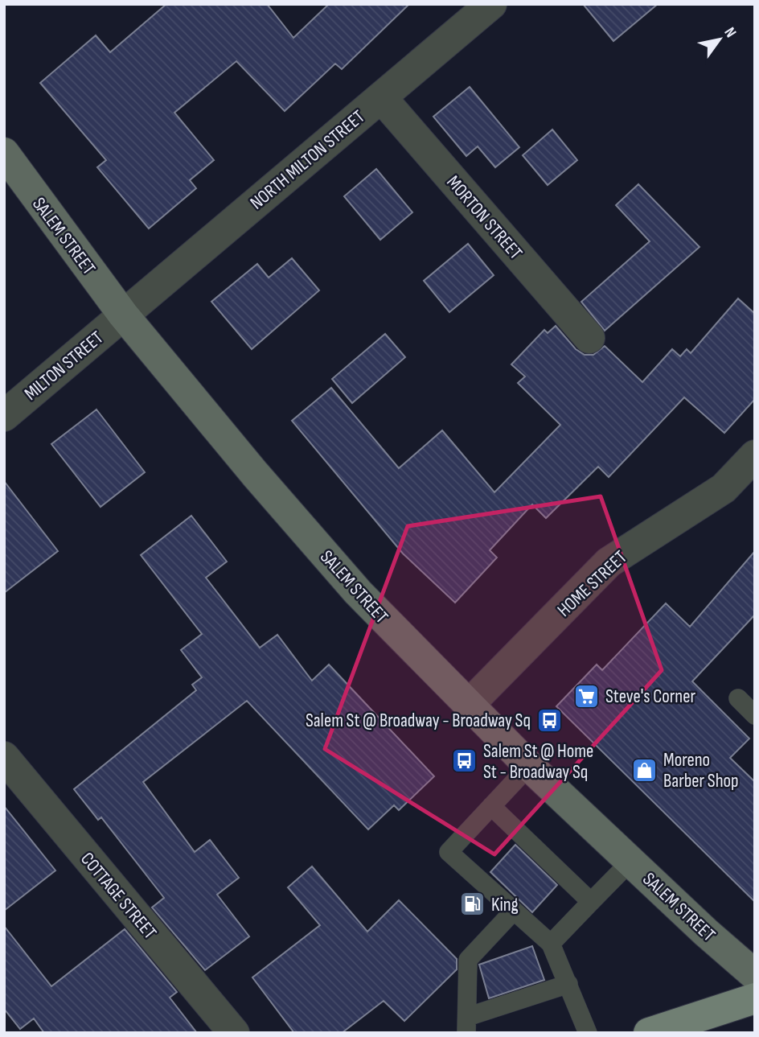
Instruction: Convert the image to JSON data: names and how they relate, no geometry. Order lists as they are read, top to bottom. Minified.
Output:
{"streets":{"main road":["SALEM STREET"],"street":["NORTH MILTON STREET","MORTON STREET","MILTON STREET","HOME STREET","COTTAGE STREET"]},"crossings":[["NORTH MILTON STREET","MORTON STREET"],["NORTH MILTON STREET","SALEM STREET"],["NORTH MILTON STREET","MILTON STREET"],["SALEM STREET","MILTON STREET"],["SALEM STREET","HOME STREET"]],"places":{"supermarket":["Steve's Corner"],"bus stop":["Salem St @ Broadway - Broadway Sq","Salem St @ Home St - Broadway Sq"],"shop":["Moreno Barber Shop"],"fuel station":["King"]},"north":"top right"}
